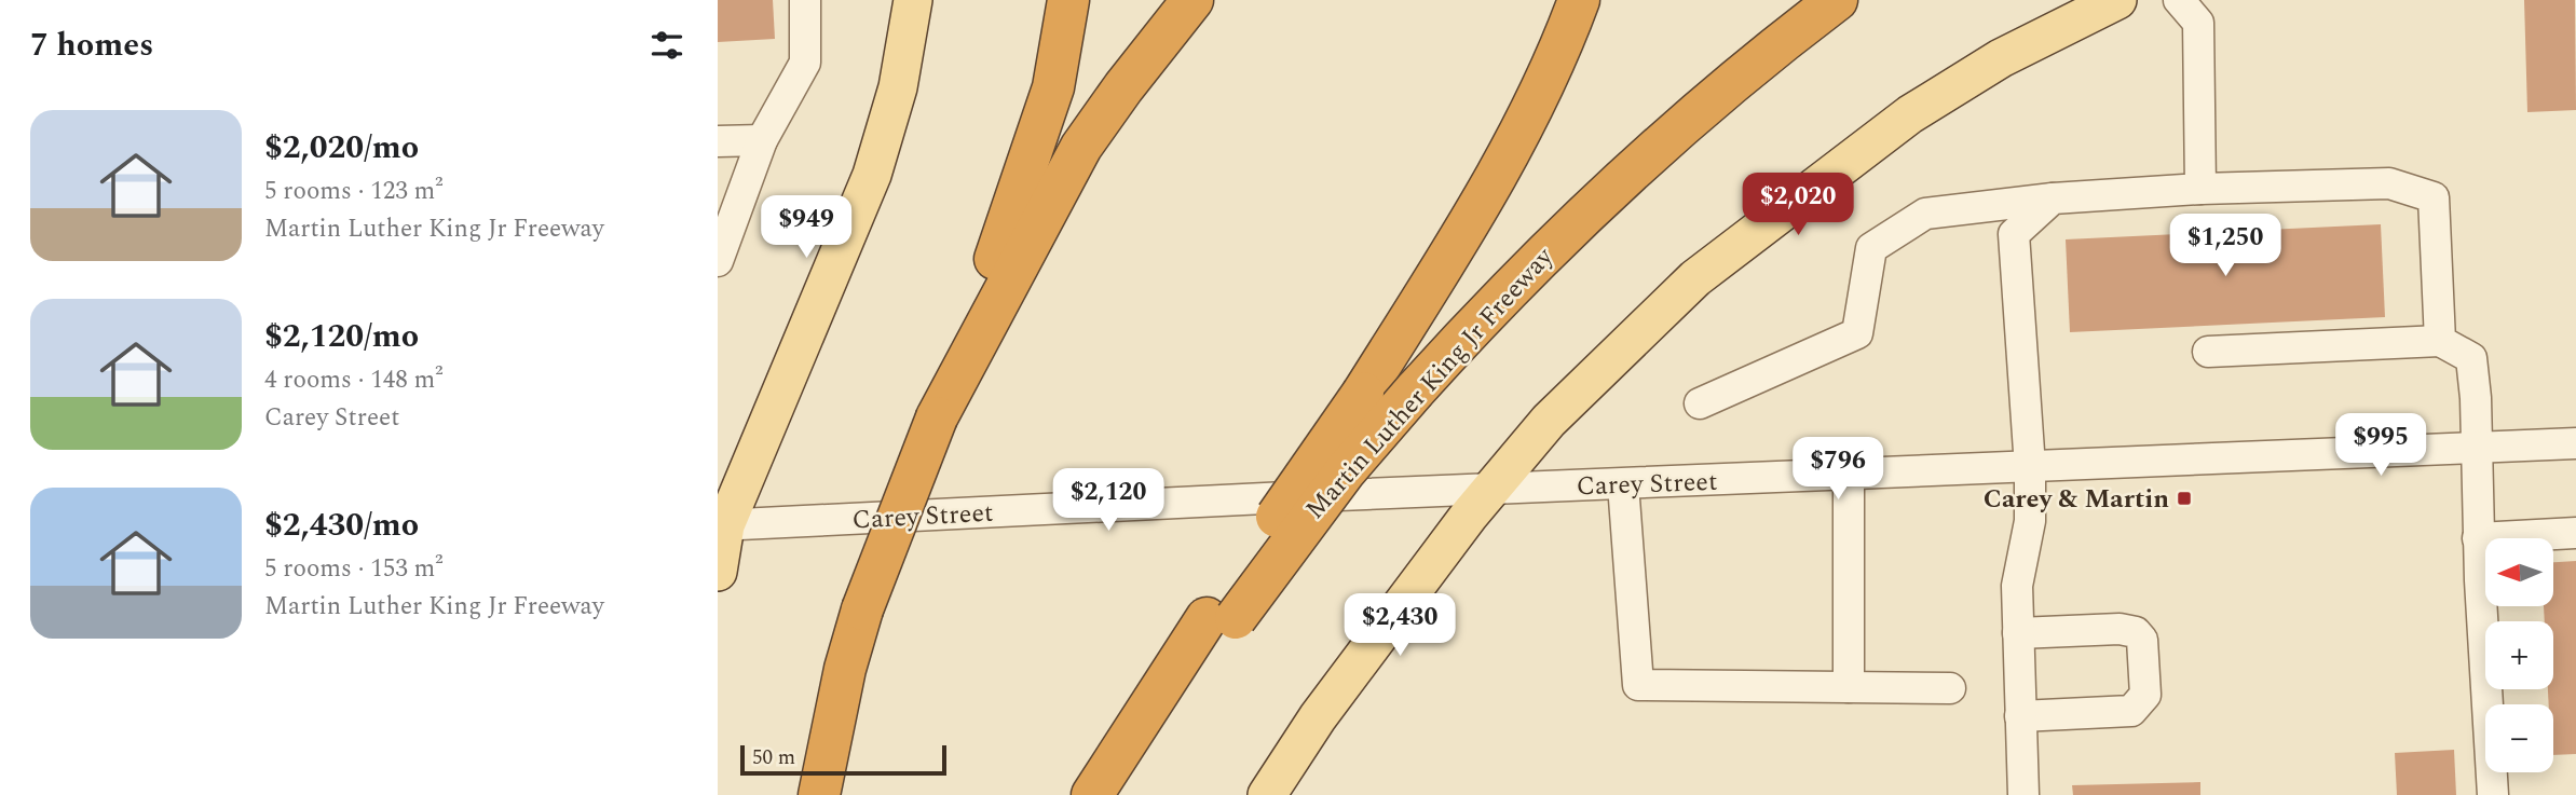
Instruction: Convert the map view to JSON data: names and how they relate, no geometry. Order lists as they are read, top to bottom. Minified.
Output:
{"streets":{"highway":["Martin Luther King Jr Freeway"],"street":["Carey Street"]},"places":{"transit":["Carey & Martin"]},"scale_bar":"50 m","north":"left","page":{"heading":"7 homes","list":[{"name":"$2,020/mo","note":"5 rooms · 123 m² · Martin Luther King Jr Freeway"},{"name":"$2,120/mo","note":"4 rooms · 148 m² · Carey Street"},{"name":"$2,430/mo","note":"5 rooms · 153 m² · Martin Luther King Jr Freeway"}],"price":["$2,020","$949","$1,250","$995","$796","$2,120","$2,430"],"map_buttons":["+","−"],"scale":"50 m"}}
